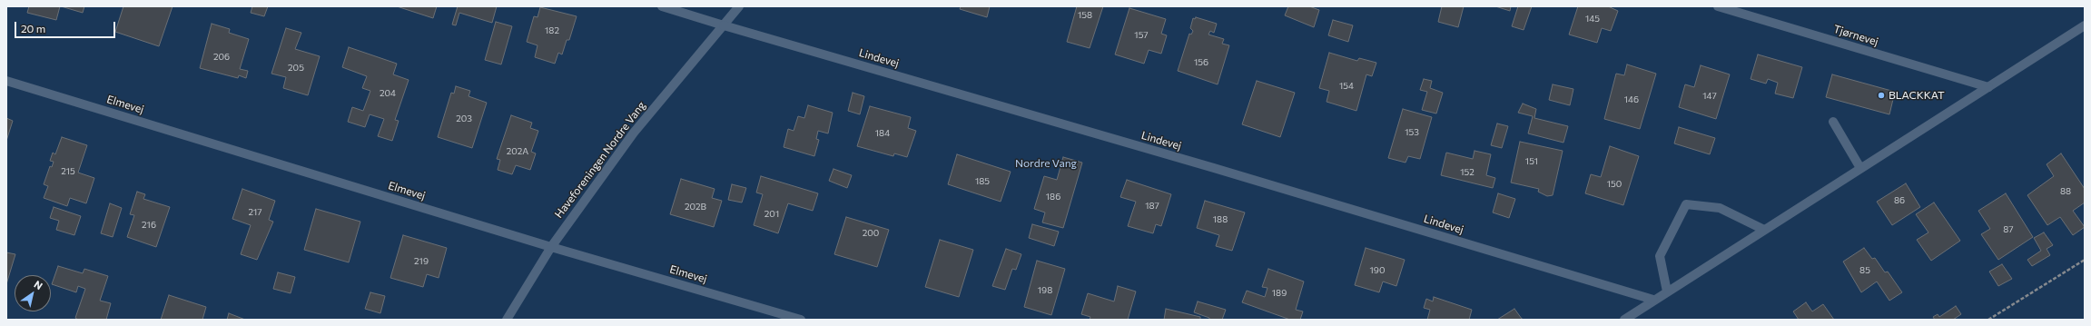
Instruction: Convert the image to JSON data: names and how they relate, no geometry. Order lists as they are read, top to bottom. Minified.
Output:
{"streets":{"street":["Tjørnevej","Lindevej","Elmevej","Haveforeningen Nordre Vang"]},"crossings":[["Lindevej","Haveforeningen Nordre Vang"],["Elmevej","Haveforeningen Nordre Vang"]],"parks":["Nordre Vang"],"places":["BLACKKAT"],"house_numbers":["158","145","182","157","206","156","205","154","204","147","146","203","153","184","202A","151","215","152","185","150","88","186","86","187","202B","217","201","188","216","87","200","219","190","85","198","189"],"scale_bar":"20 m","north":"top right"}
